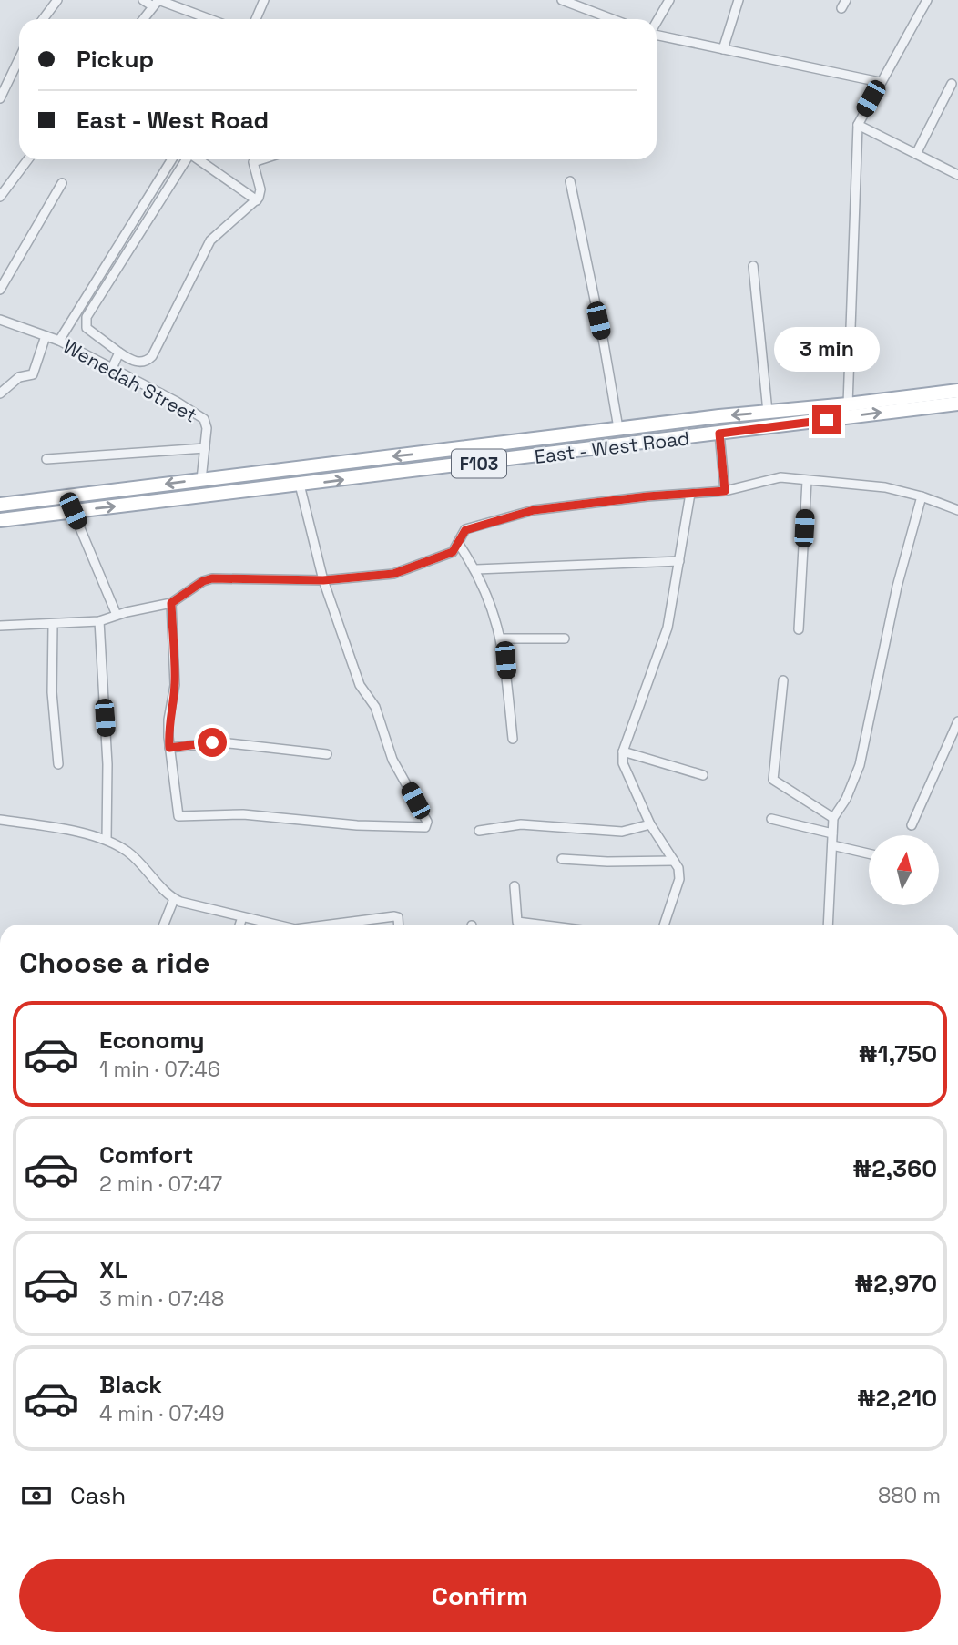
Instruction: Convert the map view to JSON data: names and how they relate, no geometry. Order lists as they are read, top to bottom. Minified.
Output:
{"streets":{"main road":["East - West Road","F103"],"street":["Wenedah Street"]},"crossings":[["Wenedah Street","East - West Road"]],"north":"top","page":{"banner":["Pickup","East - West Road"],"bubble":"3 min","heading":"Choose a ride","list":[{"name":"Economy","note":"1 min · 07:46","value":"₦1,750"},{"name":"Comfort","note":"2 min · 07:47","value":"₦2,360"},{"name":"XL","note":"3 min · 07:48","value":"₦2,970"},{"name":"Black","note":"4 min · 07:49","value":"₦2,210"}],"pay":["Cash","880 m"],"buttons":"Confirm"}}
